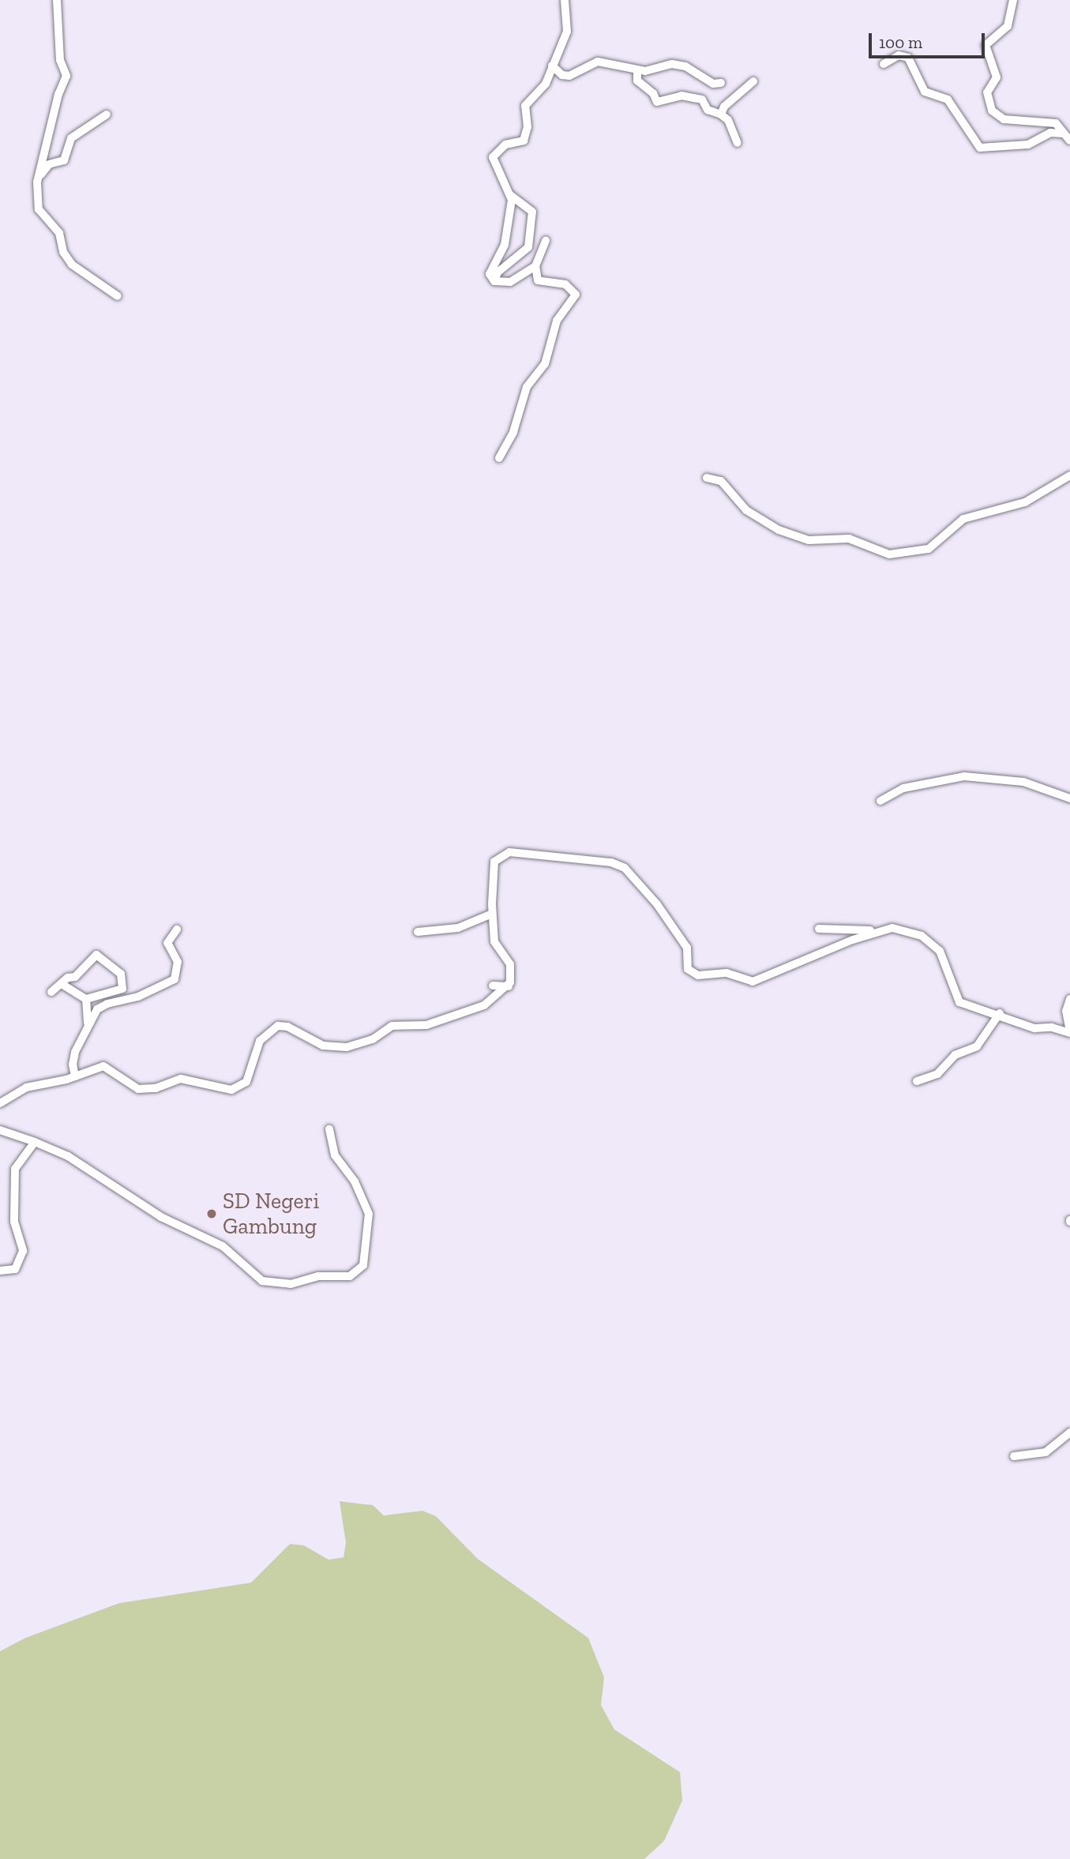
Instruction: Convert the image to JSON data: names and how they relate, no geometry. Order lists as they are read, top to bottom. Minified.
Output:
{"places":["SD Negeri Gambung"],"scale_bar":"100 m"}
